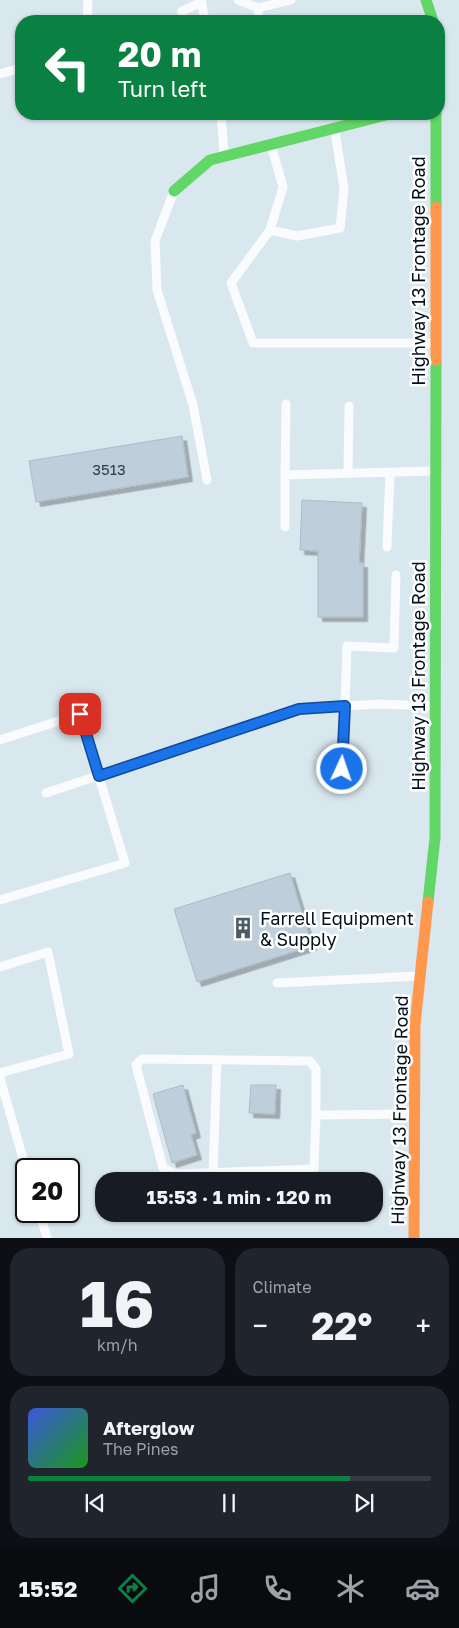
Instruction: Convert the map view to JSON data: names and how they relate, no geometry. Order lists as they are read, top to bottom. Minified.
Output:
{"streets":{"street":["Highway 13 Frontage Road"]},"places":{"building":["Farrell Equipment & Supply"]},"house_numbers":["3513"],"page":{"turn":["20 m","Turn left"],"limit":"20","trip":"15:53 · 1 min · 120 m","tile":[["16","km/h"],"Climate"],"heat":["−","22°","+"],"song":["Afterglow","The Pines"],"tabs":"15:52"}}
